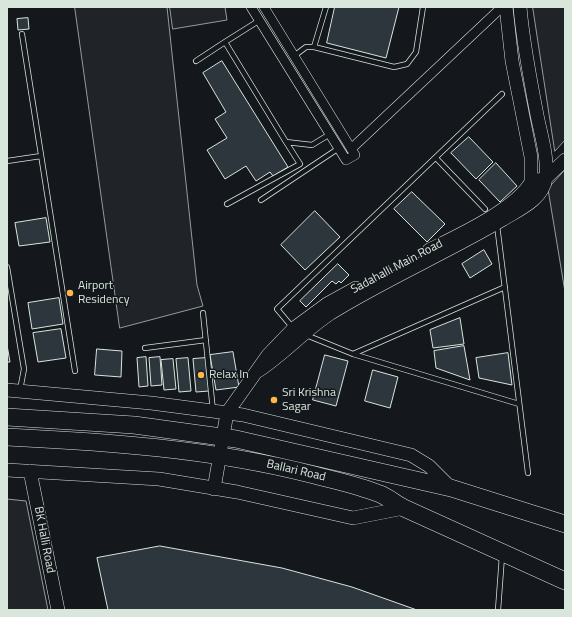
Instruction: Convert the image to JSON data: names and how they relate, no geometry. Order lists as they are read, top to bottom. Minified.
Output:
{"streets":{"highway":["Ballari Road"],"street":["Sadahalli Main Road","BK Halli Road"]},"places":["Airport Residency","Relax In","Sri Krishna Sagar"]}
